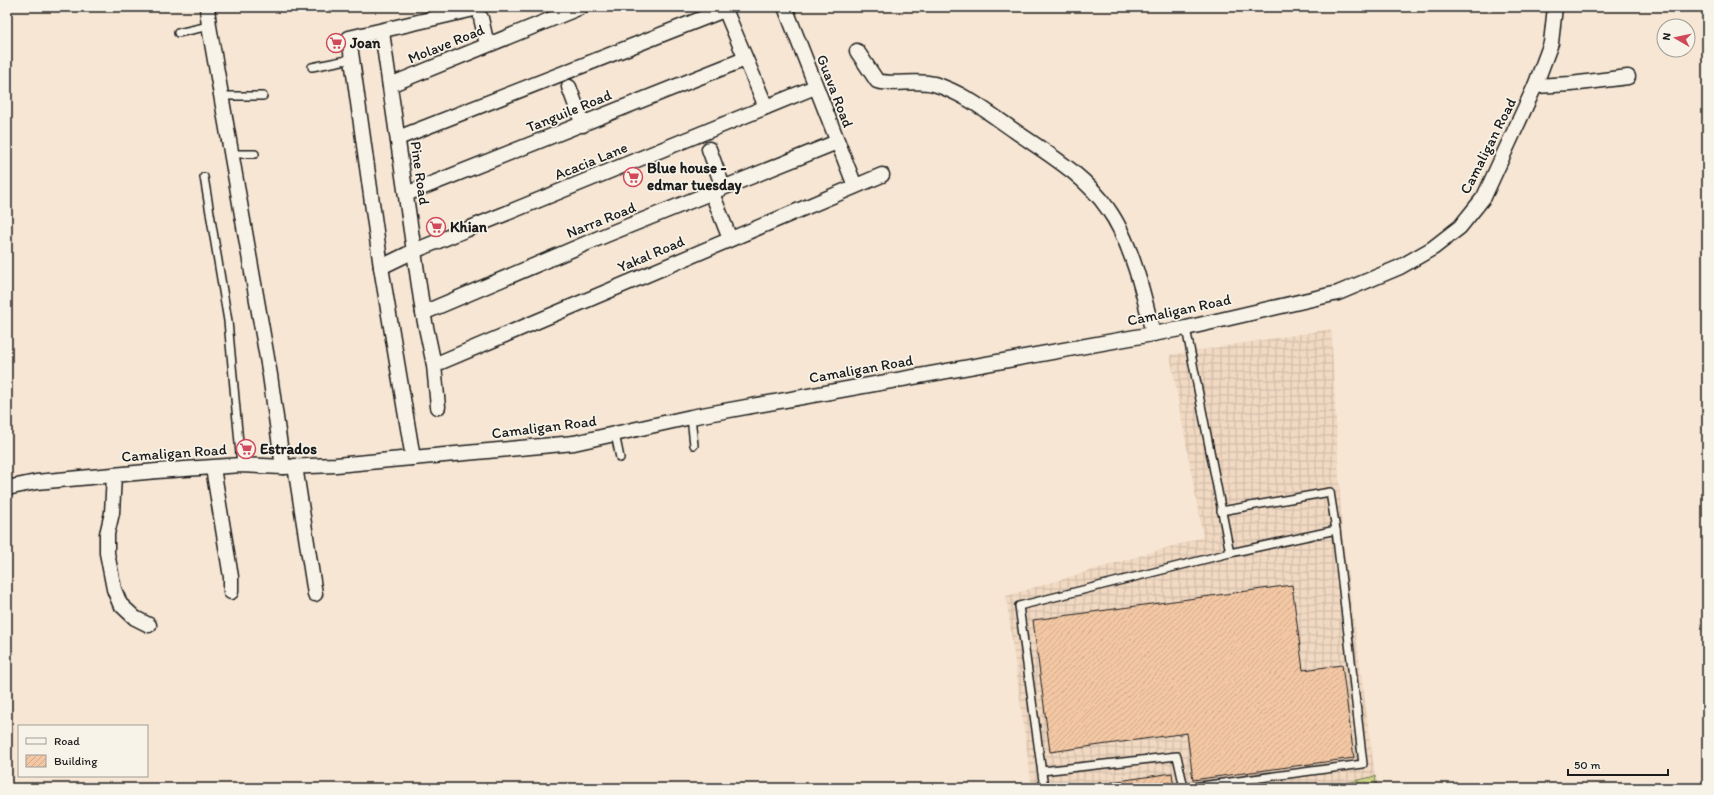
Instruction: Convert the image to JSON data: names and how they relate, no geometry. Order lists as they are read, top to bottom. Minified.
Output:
{"streets":{"street":["Molave Road","Guava Road","Tanguile Road","Camaligan Road","Acacia Lane","Pine Road","Narra Road","Yakal Road"]},"crossings":[["Molave Road","Pine Road"],["Guava Road","Acacia Lane"],["Guava Road","Narra Road"],["Guava Road","Yakal Road"],["Tanguile Road","Pine Road"],["Acacia Lane","Pine Road"],["Pine Road","Narra Road"],["Pine Road","Yakal Road"]],"places":{"supermarket":["Joan","Blue house - edmar tuesday","Khian","Estrados"]},"legend":["Road","Building"],"scale_bar":"50 m","north":"left"}
